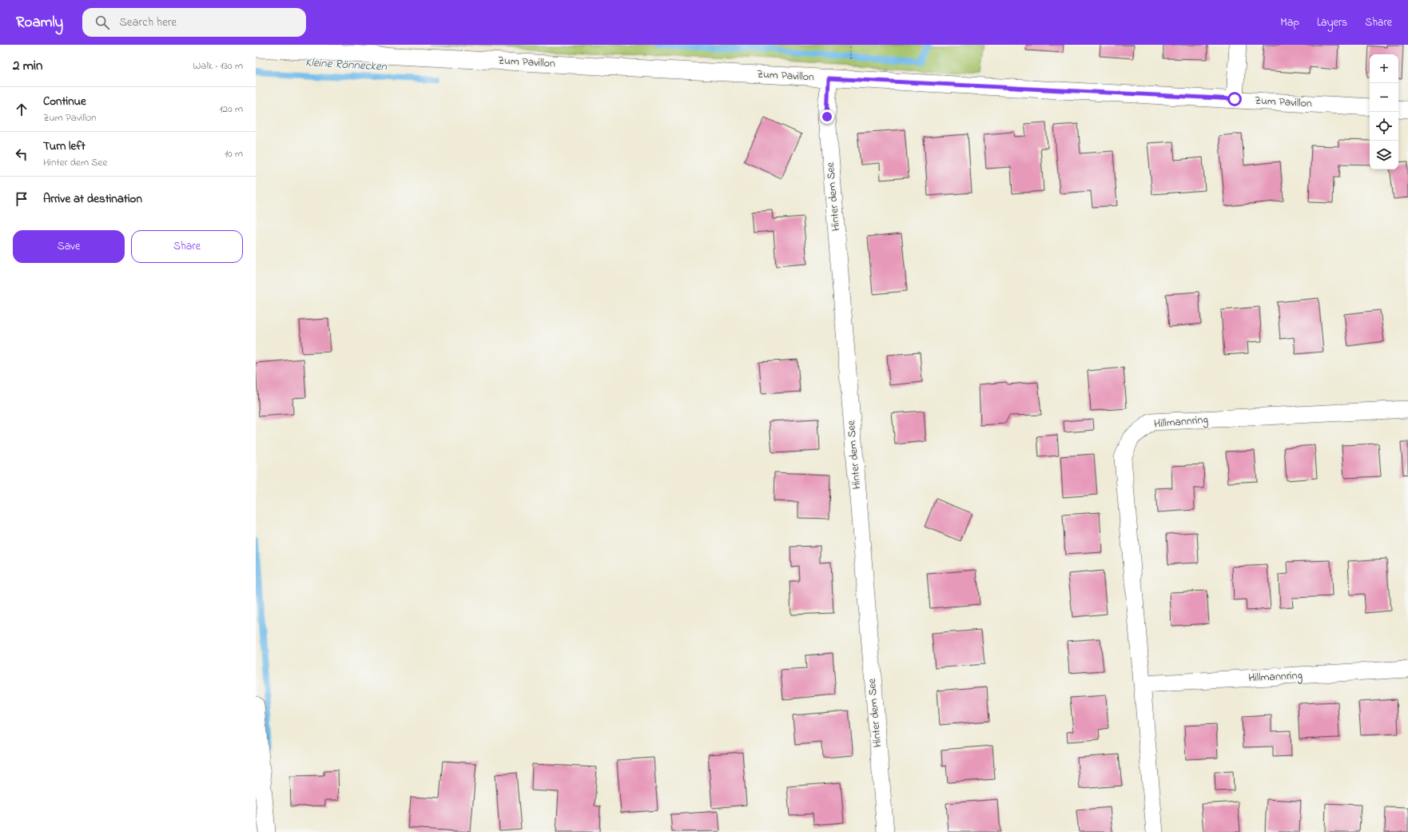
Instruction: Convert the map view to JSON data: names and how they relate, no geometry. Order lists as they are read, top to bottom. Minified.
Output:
{"streets":{"street":["Zum Pavillon","Hinter dem See","Hillmannring"]},"crossings":[["Zum Pavillon","Hinter dem See"]],"water":["Kleine Rönnecken"],"page":{"header":"Roamly","search":"Search here","nav":["Map","Layers","Share"],"heading":["2 min","Walk · 130 m"],"map_buttons":["+","−"],"list":[["Continue","Zum Pavillon","120 m"],["Turn left","Hinter dem See","10 m"],"Arrive at destination"],"buttons":["Save","Share"]}}
